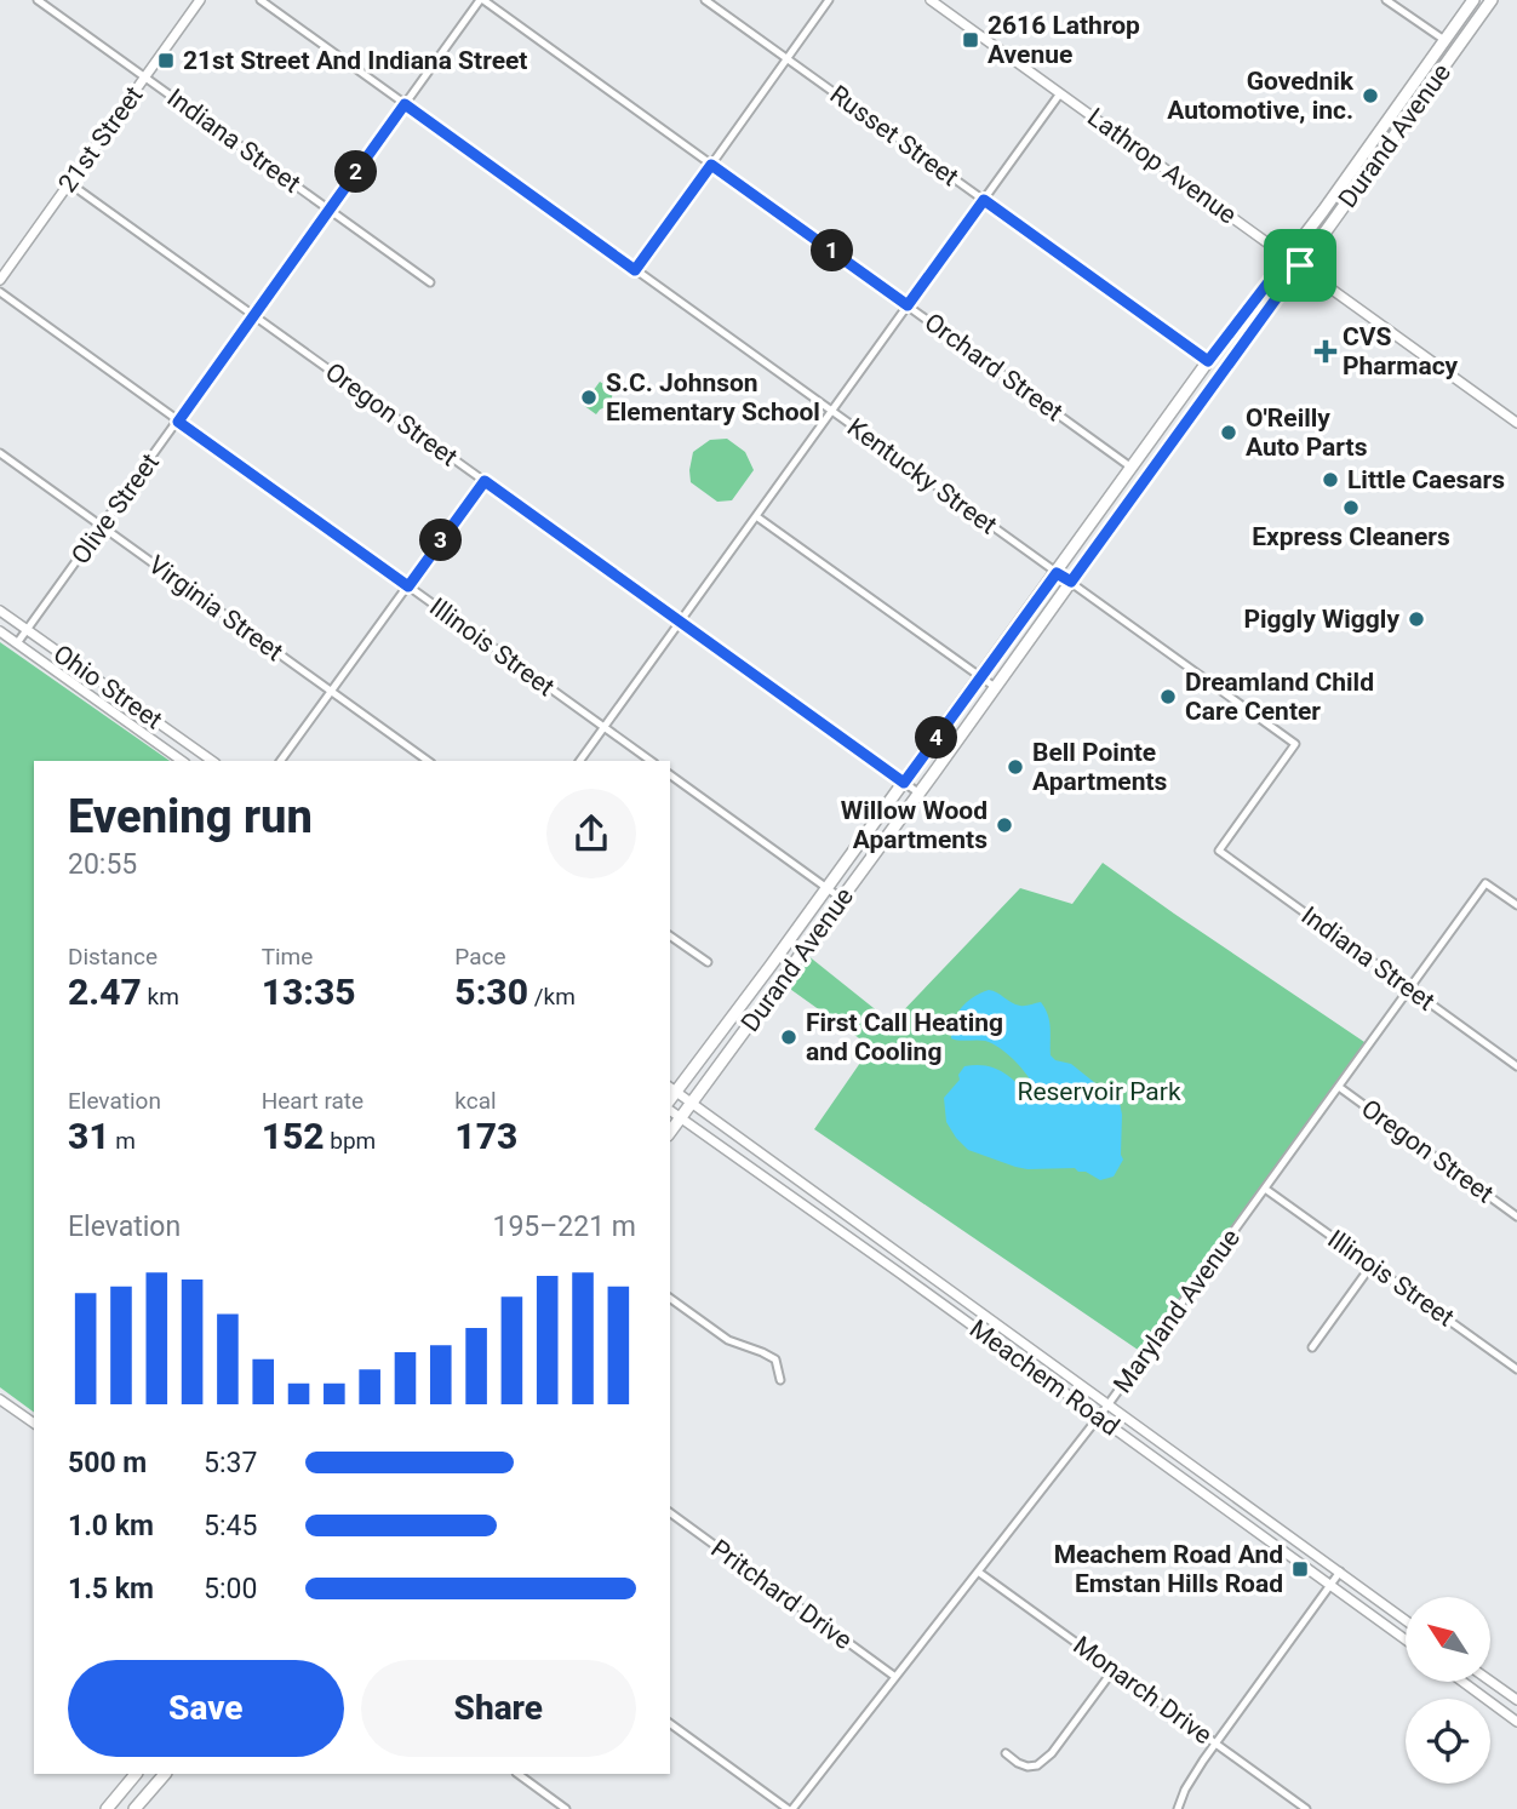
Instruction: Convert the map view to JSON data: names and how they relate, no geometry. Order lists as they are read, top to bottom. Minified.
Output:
{"streets":{"main road":["Durand Avenue"],"street":["Russet Street","21st Street","Indiana Street","Lathrop Avenue","Orchard Street","Oregon Street","Kentucky Street","Olive Street","Virginia Street","Illinois Street","Ohio Street","Maryland Avenue","Meachem Road","Pritchard Drive","Monarch Drive"]},"crossings":[["Russet Street","Durand Avenue"],["Durand Avenue","Lathrop Avenue"],["Durand Avenue","Orchard Street"],["Durand Avenue","Oregon Street"],["Durand Avenue","Kentucky Street"],["Durand Avenue","Meachem Road"],["21st Street","Indiana Street"],["21st Street","Oregon Street"],["Indiana Street","Kentucky Street"],["Indiana Street","Olive Street"],["Indiana Street","Maryland Avenue"],["Orchard Street","Olive Street"],["Oregon Street","Olive Street"],["Oregon Street","Maryland Avenue"],["Kentucky Street","Olive Street"],["Olive Street","Virginia Street"],["Olive Street","Illinois Street"],["Olive Street","Ohio Street"],["Illinois Street","Maryland Avenue"],["Maryland Avenue","Meachem Road"],["Maryland Avenue","Pritchard Drive"],["Maryland Avenue","Monarch Drive"]],"parks":["Reservoir Park"],"places":{"transit":["2616 Lathrop Avenue","21st Street And Indiana Street","Meachem Road And Emstan Hills Road"],"other":["Govednik Automotive, inc.","S.C. Johnson Elementary School","O'Reilly Auto Parts","Little Caesars","Express Cleaners","Piggly Wiggly","Dreamland Child Care Center","Bell Pointe Apartments","Willow Wood Apartments","First Call Heating and Cooling"],"health":["CVS Pharmacy"]},"north":"top left","page":{"pins":["2","1","3","4"],"heading":["Evening run","20:55"],"stats":[["Distance","2.47 km"],["Time","13:35"],["Pace","5:30 /km"],["Elevation","31 m"],["Heart rate","152 bpm"],["kcal","173"]],"chart":["Elevation","195–221 m"],"list":[{"name":"500 m","note":"5:37"},{"name":"1.0 km","note":"5:45"},{"name":"1.5 km","note":"5:00"}],"buttons":["Save","Share"]}}
